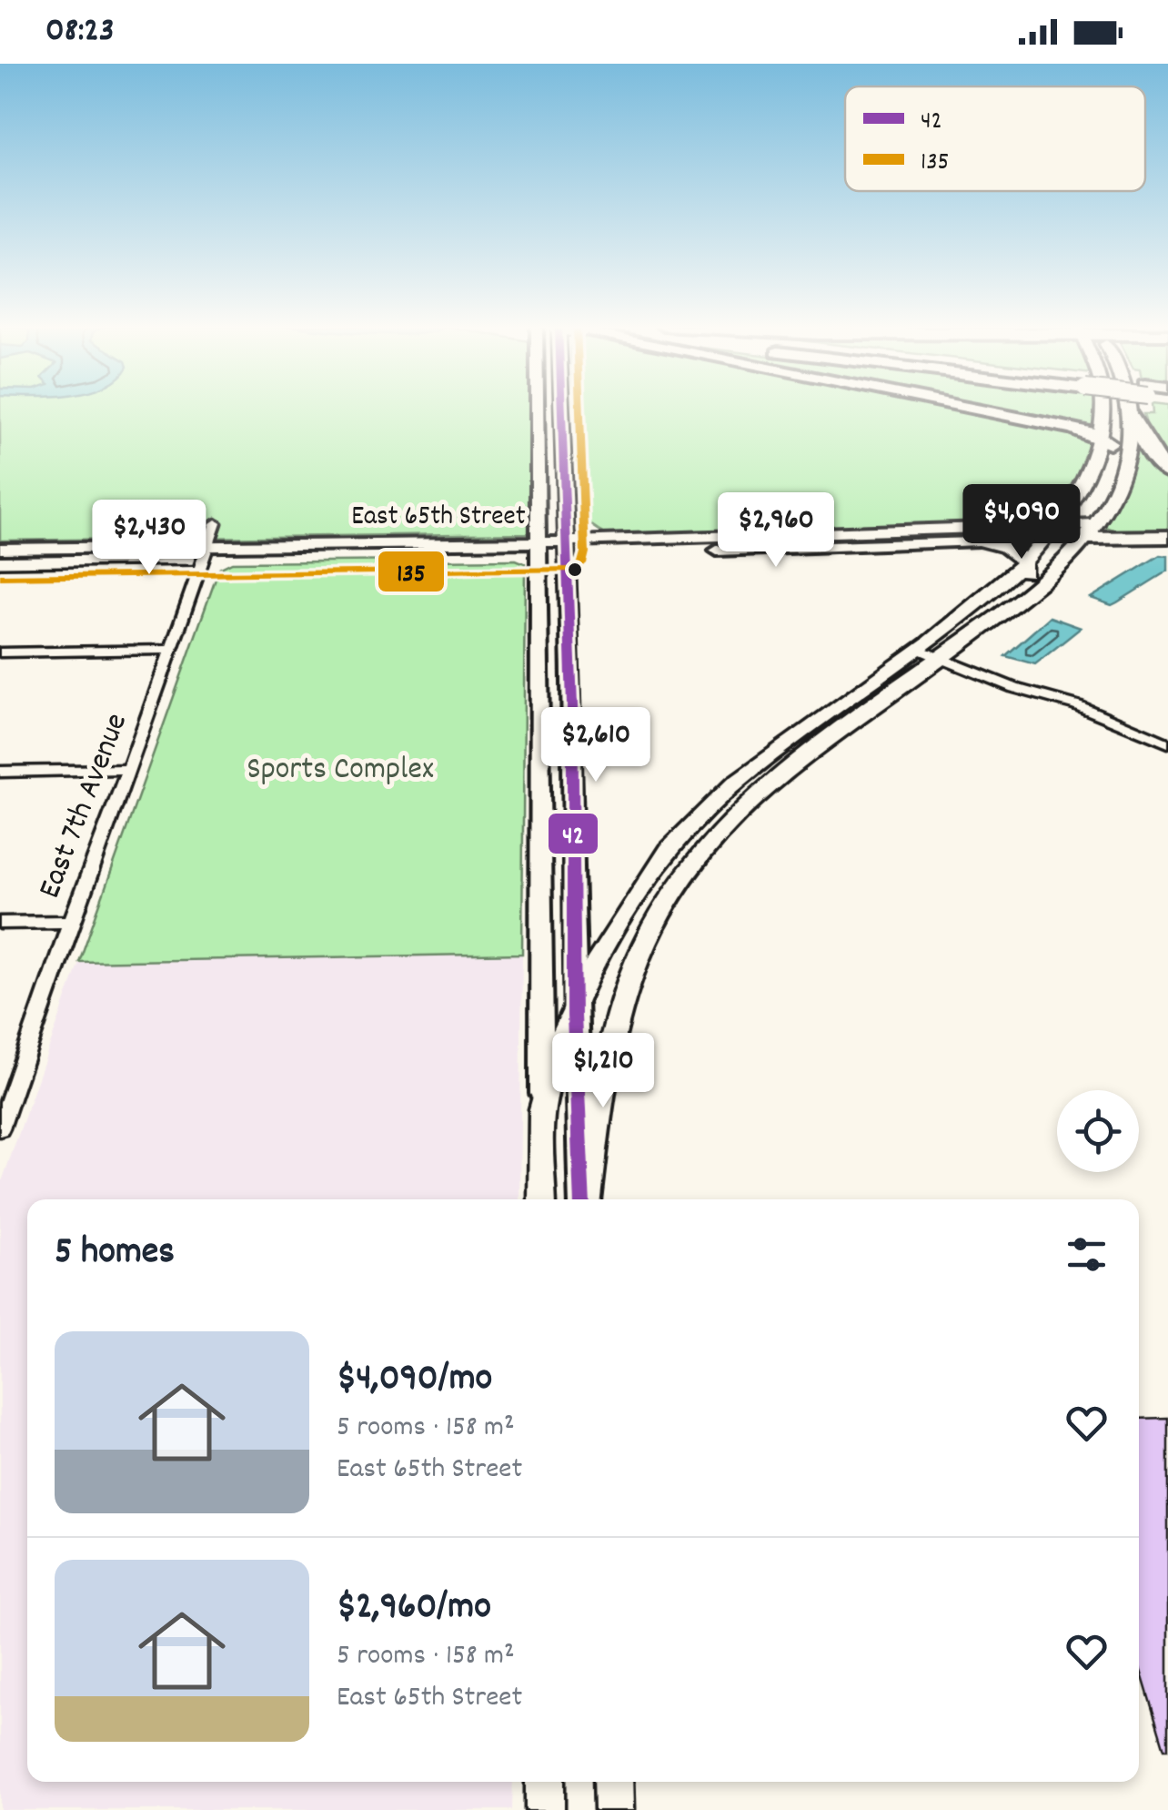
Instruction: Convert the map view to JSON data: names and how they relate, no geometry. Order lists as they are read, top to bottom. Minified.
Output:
{"streets":{"main road":["East 65th Street"],"street":["East 7th Avenue"]},"crossings":[["East 65th Street","East 7th Avenue"]],"parks":["Sports Complex"],"lines":["transit line 42","transit line 135"],"legend":["42","135"],"page":{"status":"08:23","price":["$4,090","$2,960","$2,430","$2,610","$1,210"],"heading":"5 homes","list":[{"name":"$4,090/mo","note":"5 rooms · 158 m² · East 65th Street"},{"name":"$2,960/mo","note":"5 rooms · 158 m² · East 65th Street"}]}}
